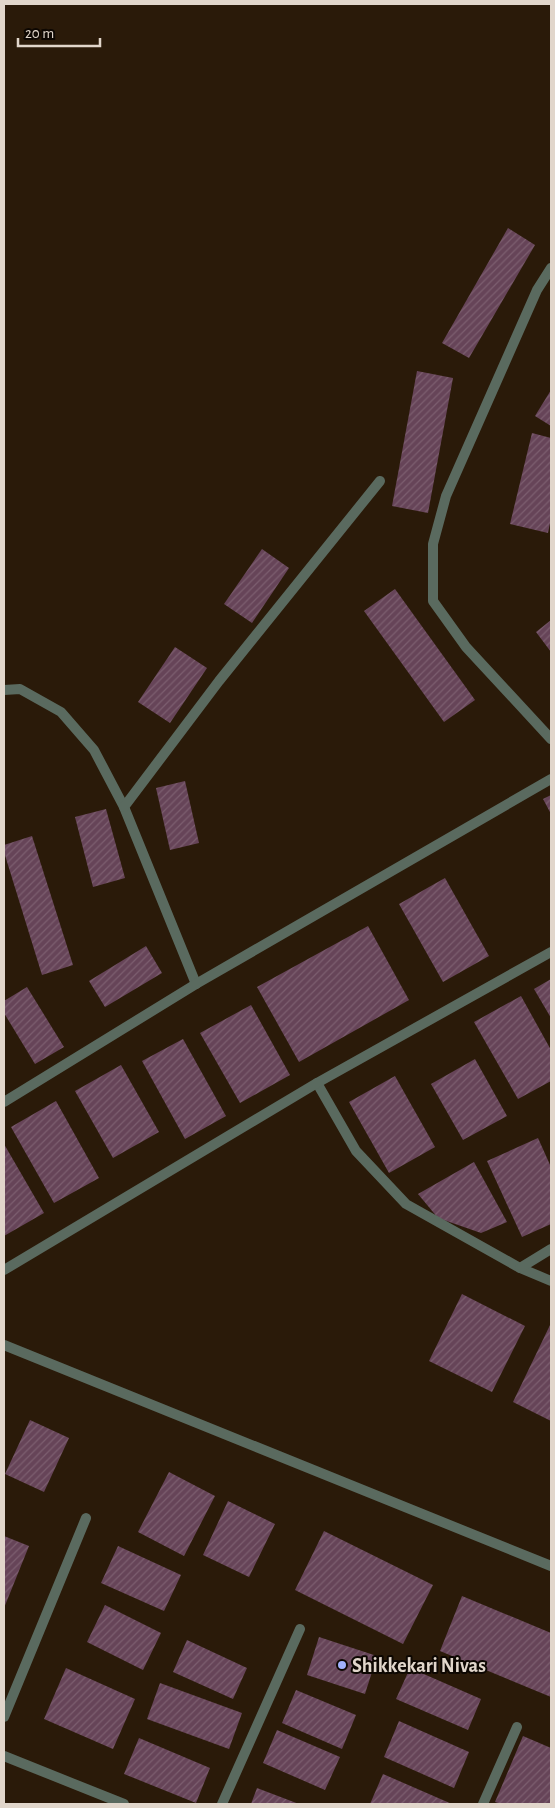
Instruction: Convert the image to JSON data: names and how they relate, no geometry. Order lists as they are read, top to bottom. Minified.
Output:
{"places":["Shikkekari Nivas"],"scale_bar":"20 m"}
